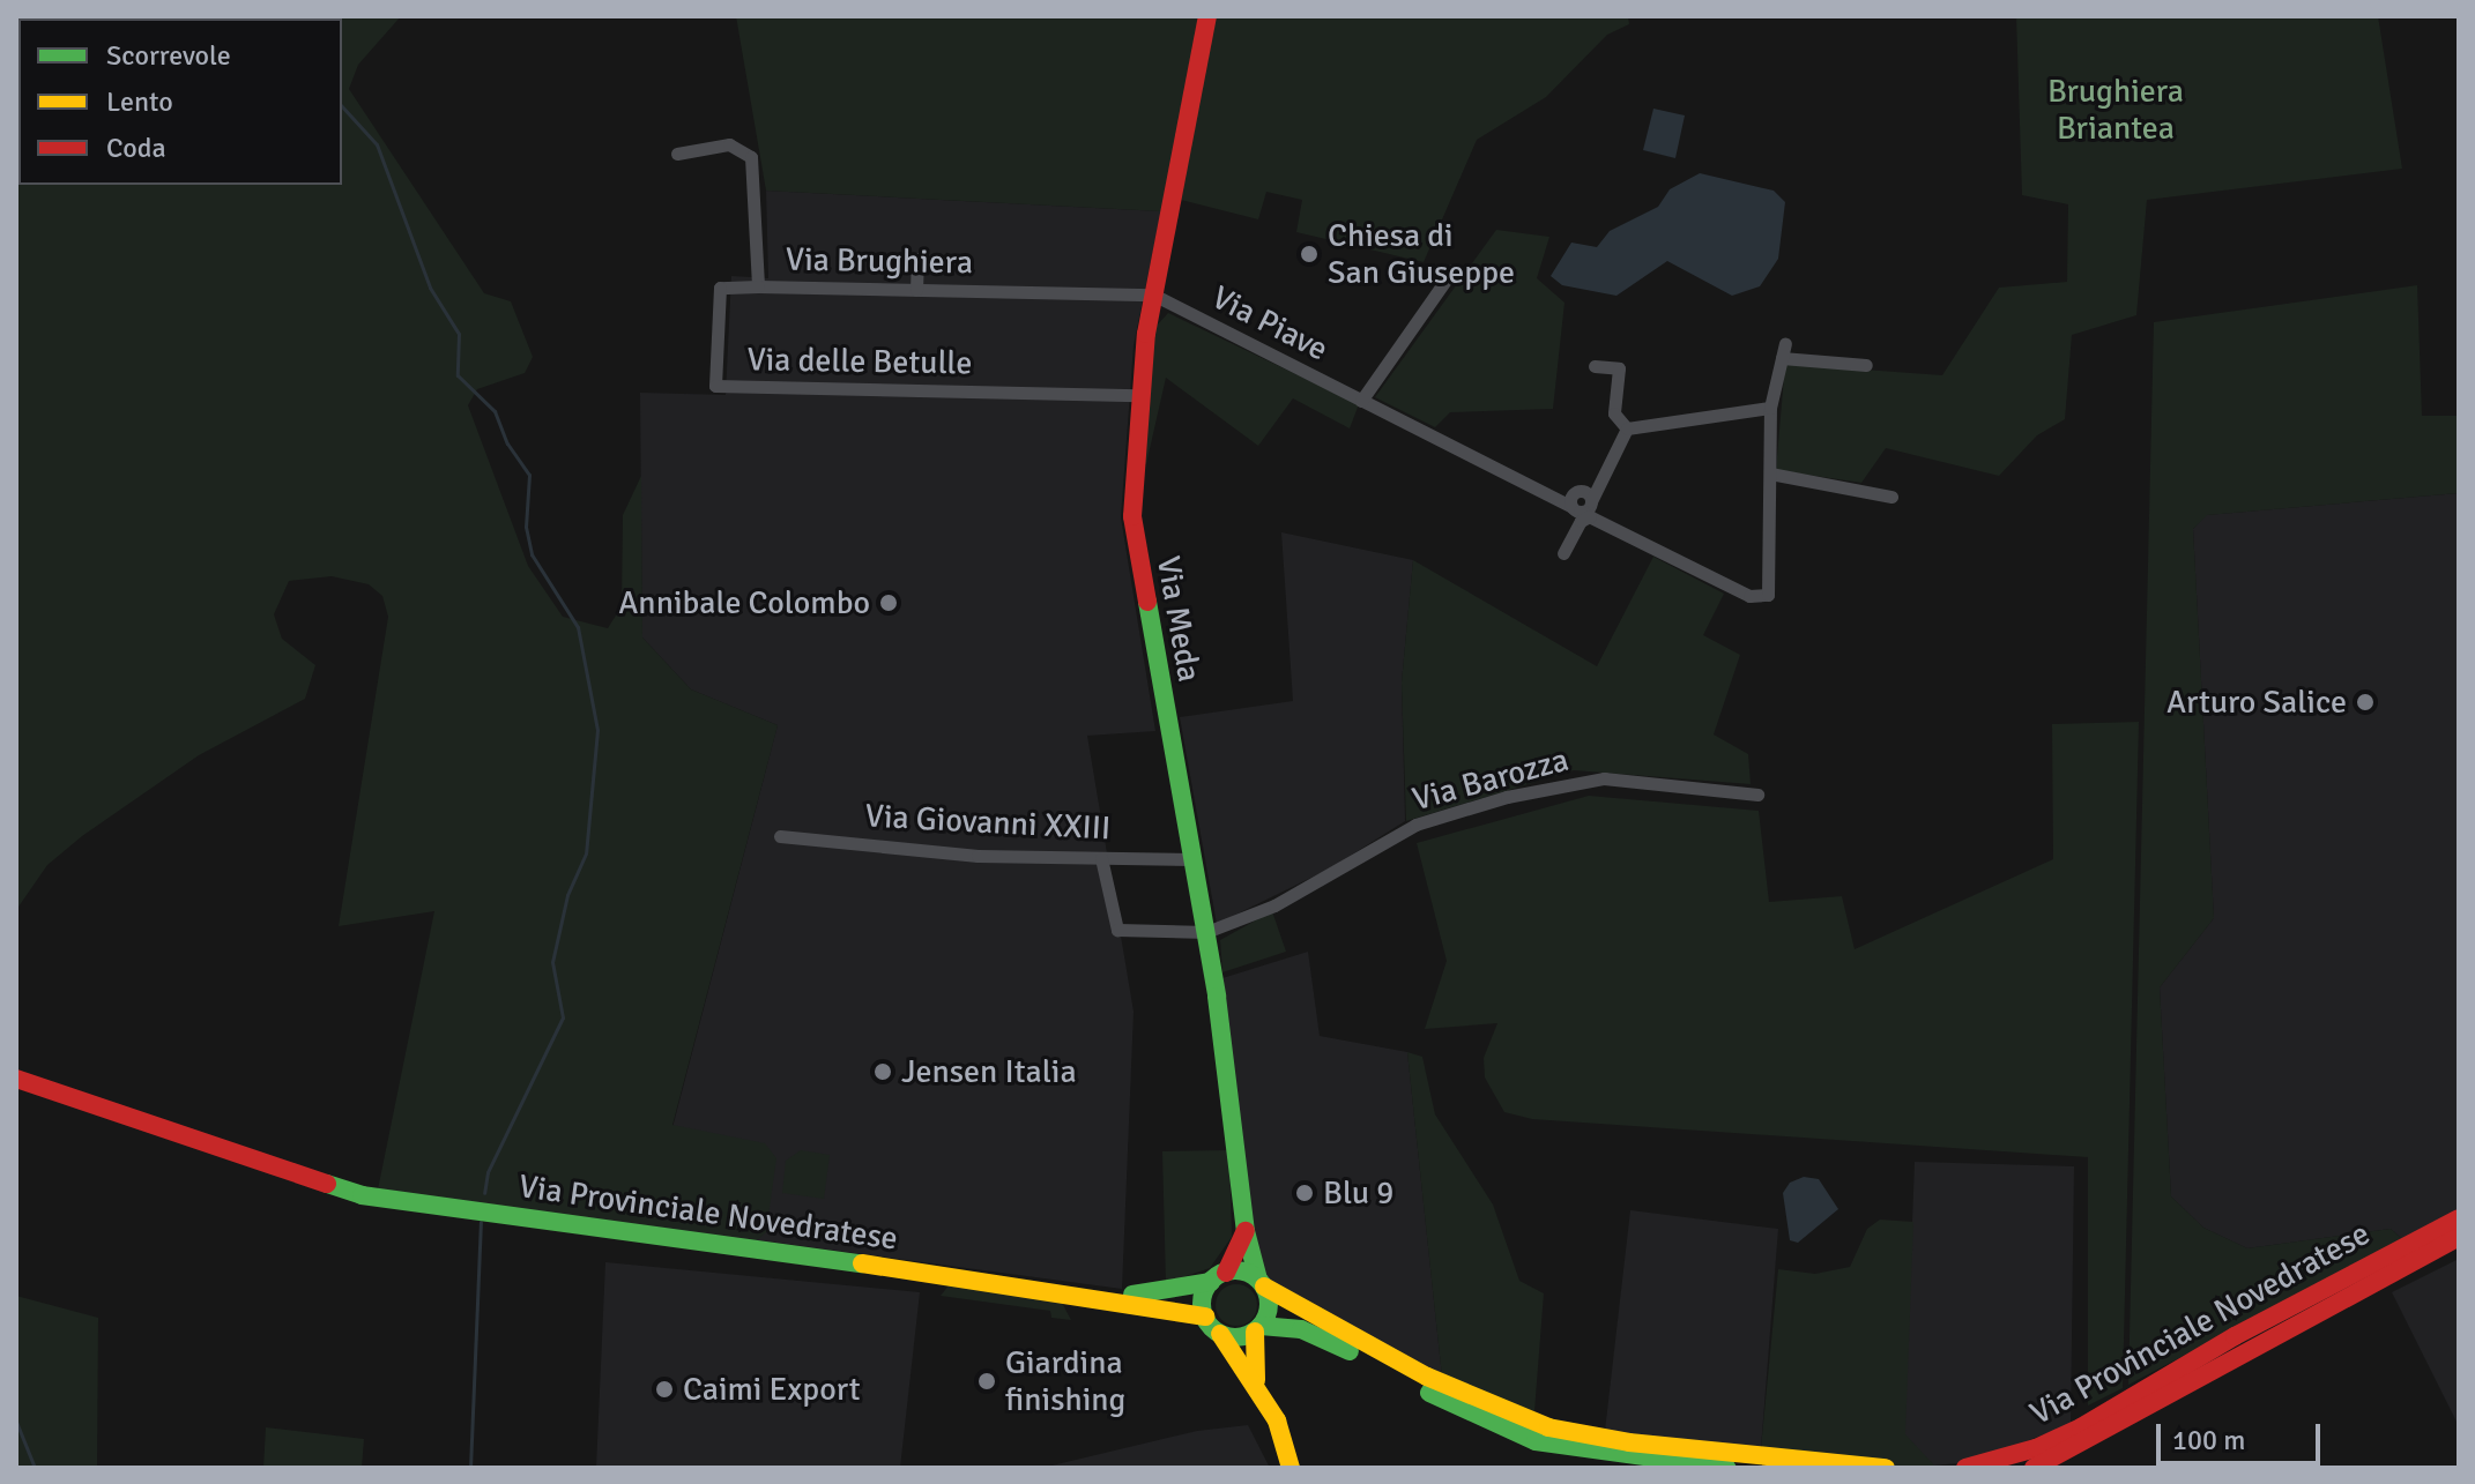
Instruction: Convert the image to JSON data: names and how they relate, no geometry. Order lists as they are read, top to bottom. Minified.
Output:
{"streets":{"main road":["Via Meda","Via Provinciale Novedratese"],"street":["Via Brughiera","Via Piave","Via delle Betulle","Via Barozza","Via Giovanni XXIII"]},"crossings":[["Via Brughiera","Via Piave"],["Via Brughiera","Via delle Betulle"],["Via Brughiera","Via Meda"],["Via Piave","Via Meda"],["Via delle Betulle","Via Meda"],["Via Meda","Via Barozza"],["Via Meda","Via Giovanni XXIII"],["Via Meda","Via Provinciale Novedratese"]],"parks":["Brughiera Briantea"],"places":["Chiesa di San Giuseppe","Annibale Colombo","Arturo Salice","Jensen Italia","Blu 9","Giardina finishing","Caimi Export"],"legend":["Scorrevole","Lento","Coda"],"scale_bar":"100 m"}
